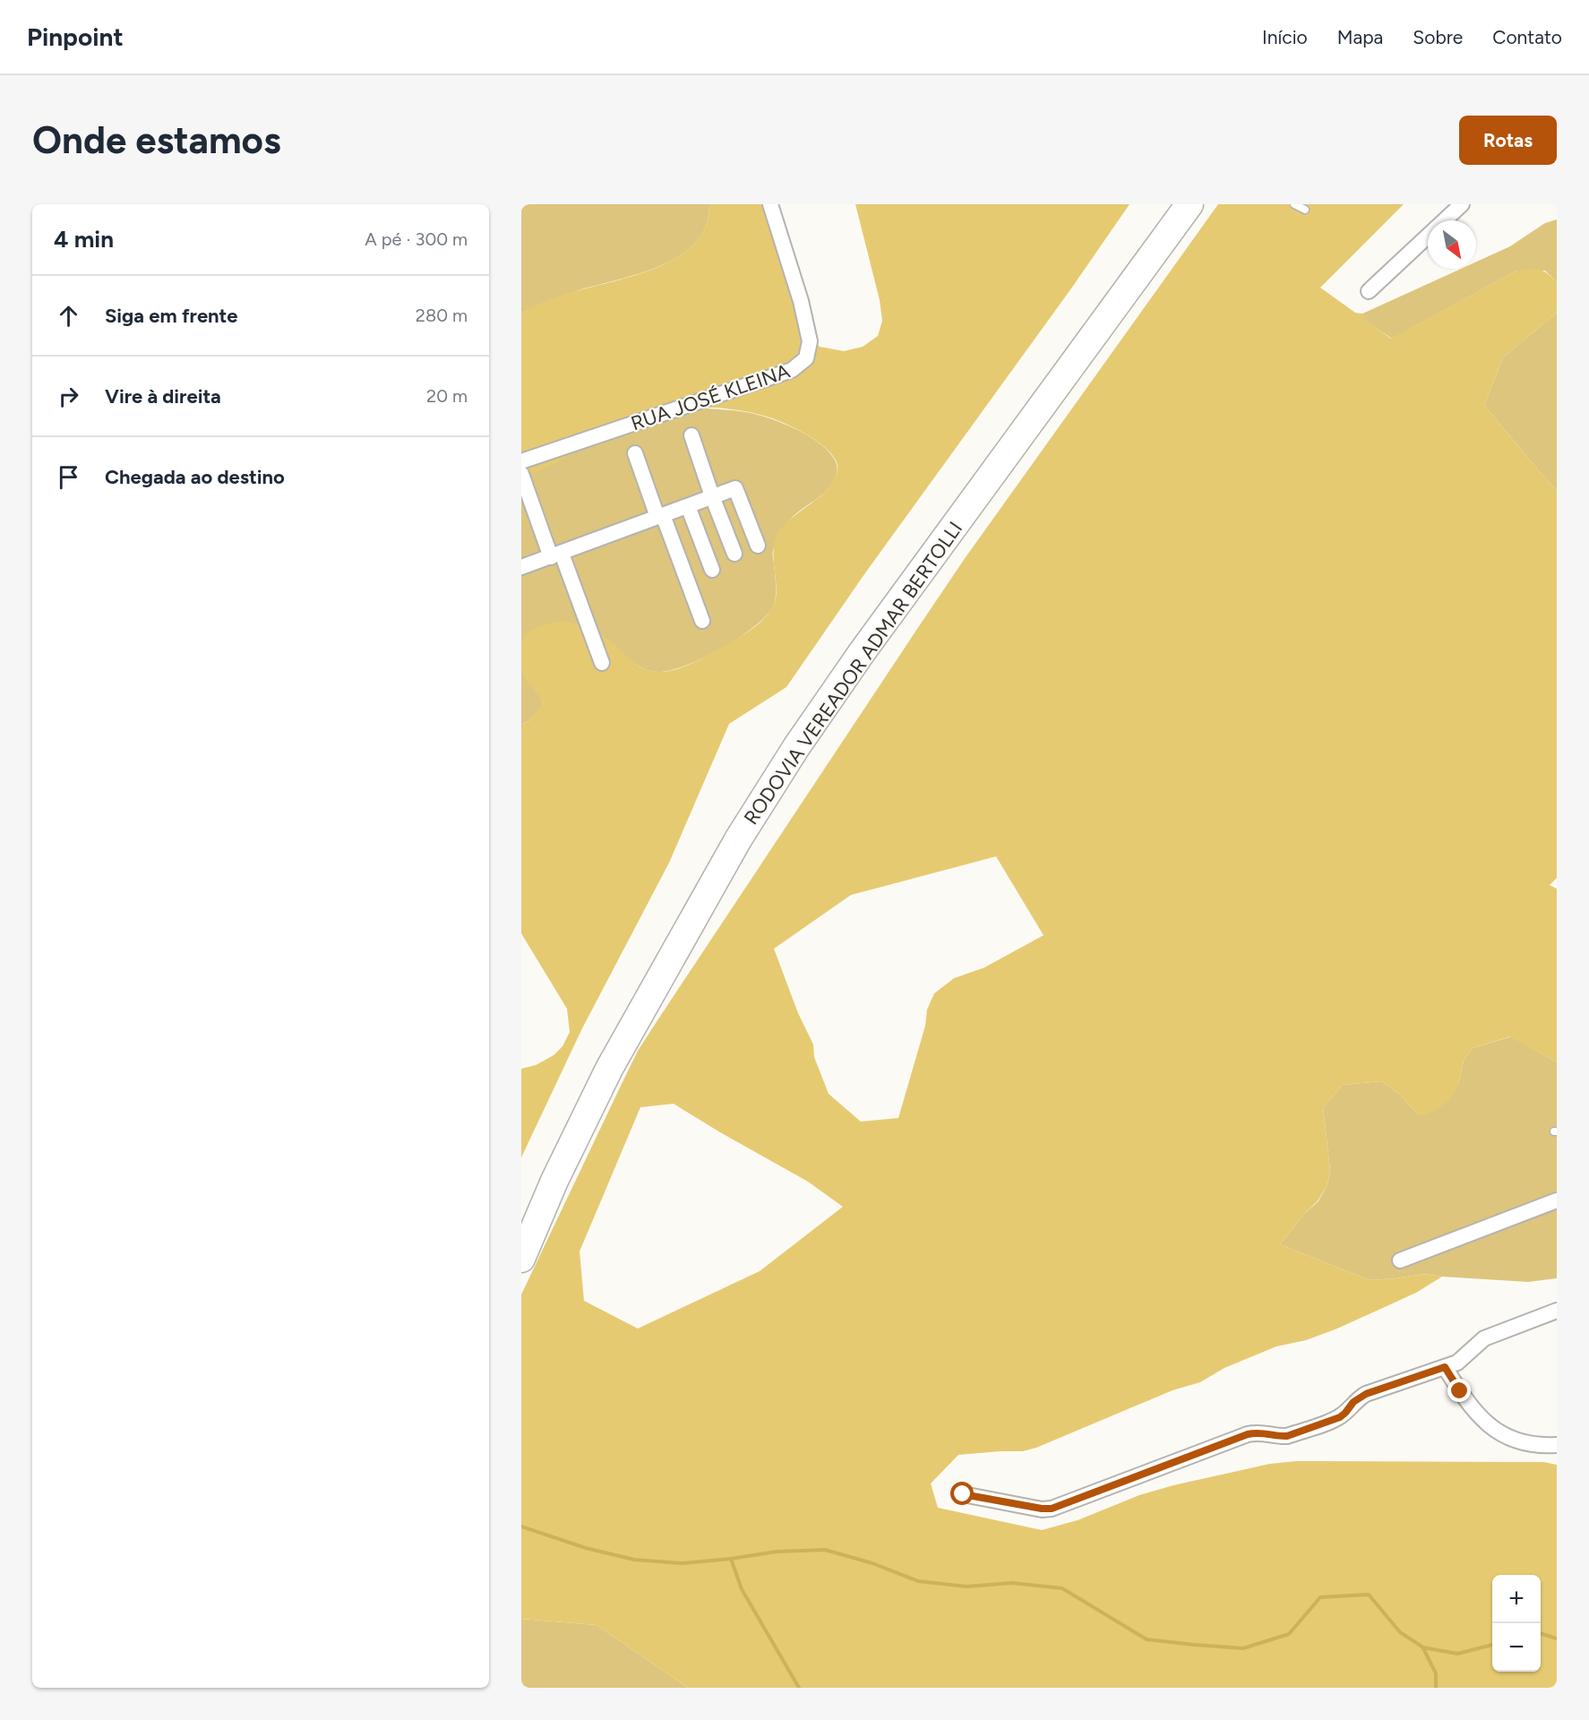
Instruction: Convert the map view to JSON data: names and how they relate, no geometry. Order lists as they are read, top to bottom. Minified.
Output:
{"streets":{"highway":["RODOVIA VEREADOR ADMAR BERTOLLI"],"street":["RUA JOSÉ KLEINA"]},"north":"bottom right","page":{"header":"Pinpoint","nav":["Início","Mapa","Sobre","Contato"],"buttons":"Rotas","title":"Onde estamos","heading":["4 min","A pé · 300 m"],"list":[["Siga em frente","280 m"],["Vire à direita","20 m"],"Chegada ao destino"],"map_buttons":["+","−"]}}
